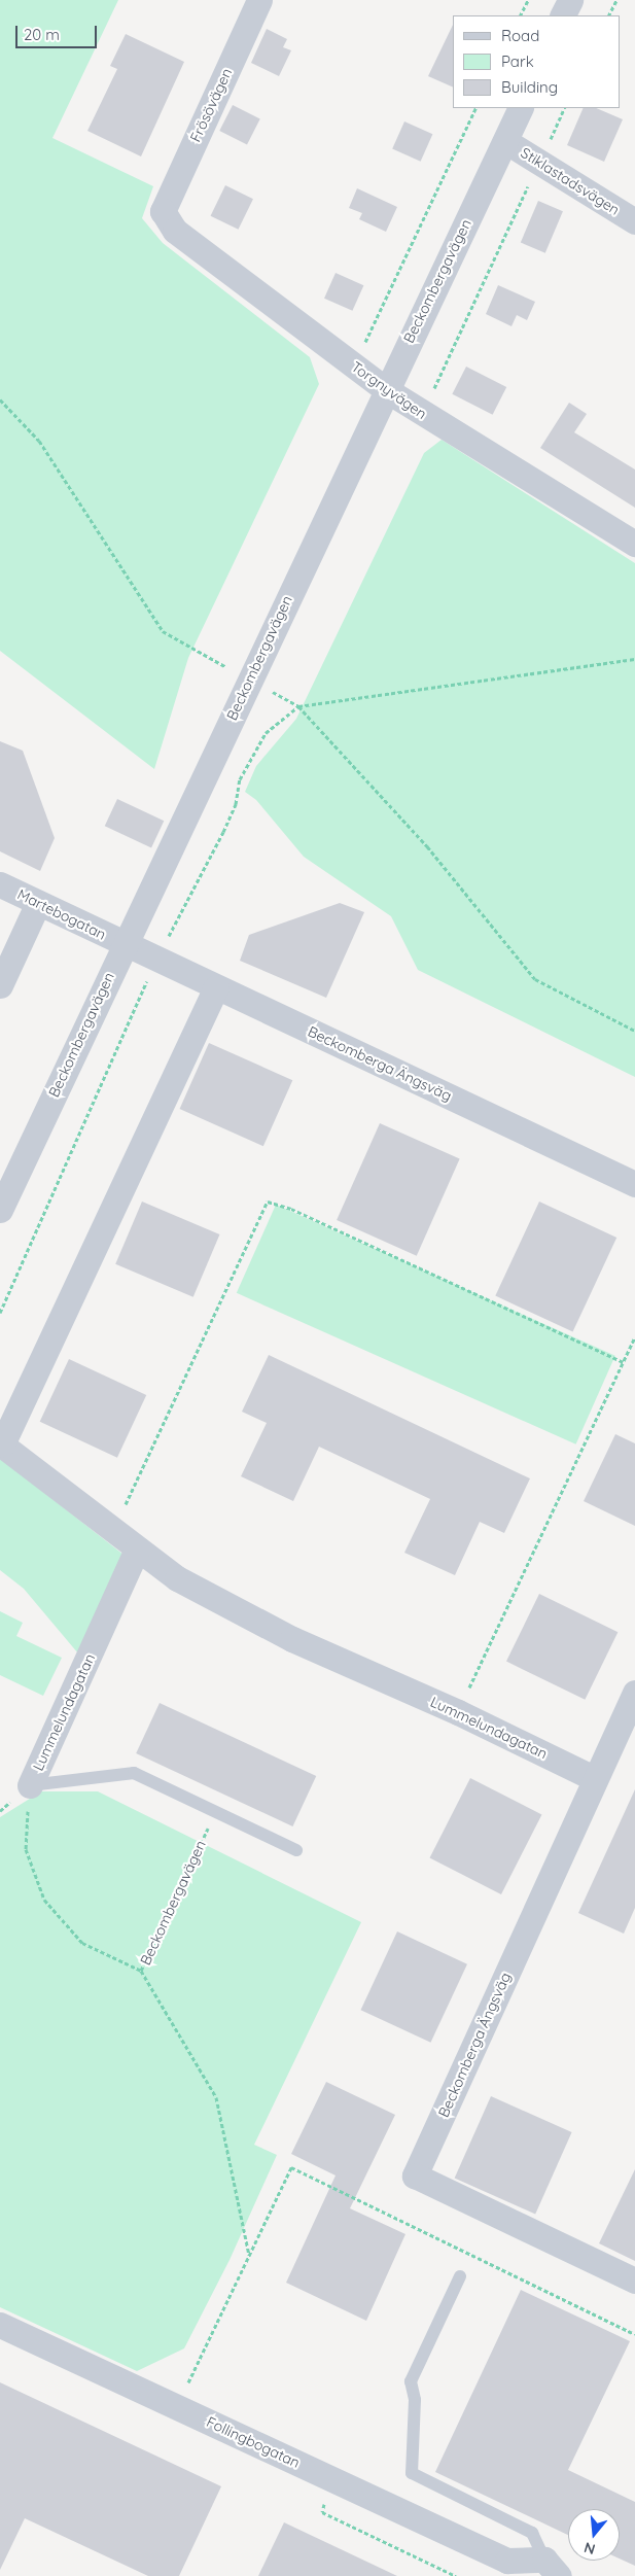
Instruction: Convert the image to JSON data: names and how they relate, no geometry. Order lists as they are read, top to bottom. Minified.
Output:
{"streets":{"street":["Frösövägen","Stiklastadsvägen","Beckombergavägen","Torgnyvägen","Martebogatan","Beckomberga Ängsväg","Lummelundagatan","Follingbogatan"]},"crossings":[["Frösövägen","Torgnyvägen"],["Stiklastadsvägen","Beckombergavägen"],["Beckombergavägen","Torgnyvägen"],["Beckombergavägen","Martebogatan"],["Beckombergavägen","Beckomberga Ängsväg"],["Beckombergavägen","Lummelundagatan"],["Martebogatan","Beckomberga Ängsväg"],["Beckomberga Ängsväg","Lummelundagatan"]],"legend":["Road","Park","Building"],"scale_bar":"20 m","north":"bottom"}
